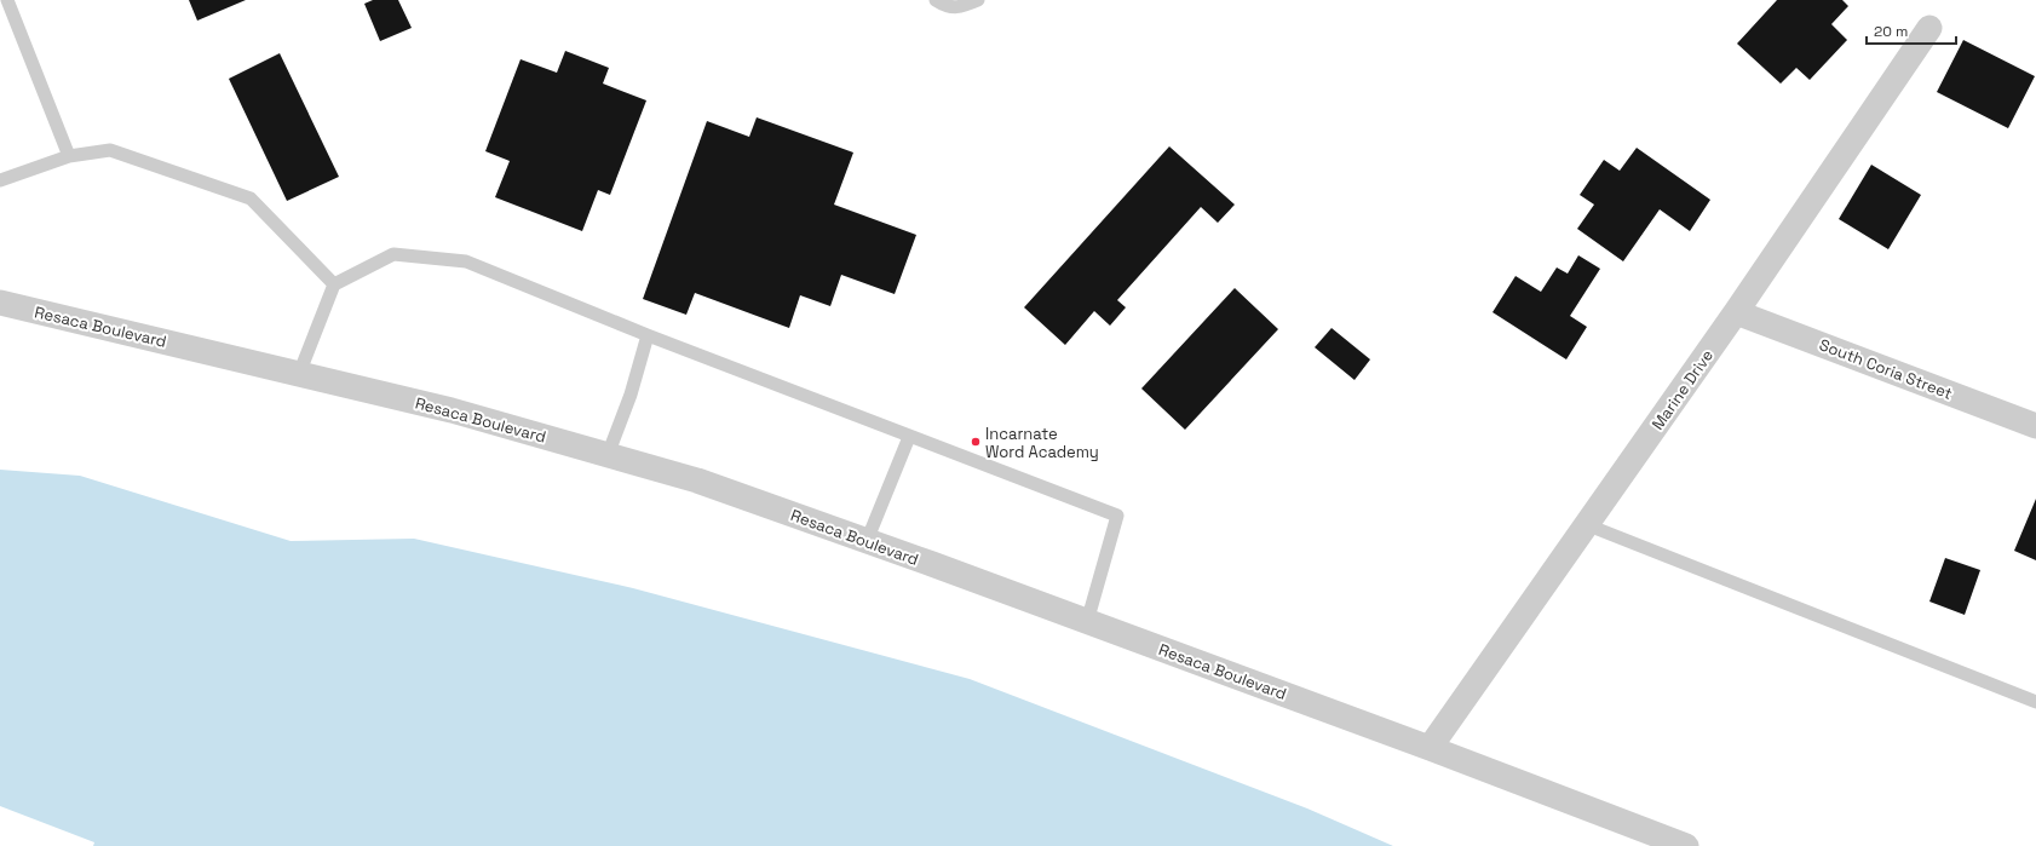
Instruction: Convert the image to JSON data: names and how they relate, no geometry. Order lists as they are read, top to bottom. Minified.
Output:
{"streets":{"street":["Resaca Boulevard","South Coria Street","Marine Drive"]},"crossings":[["Resaca Boulevard","Marine Drive"],["South Coria Street","Marine Drive"]],"places":["Incarnate Word Academy"],"scale_bar":"20 m"}
